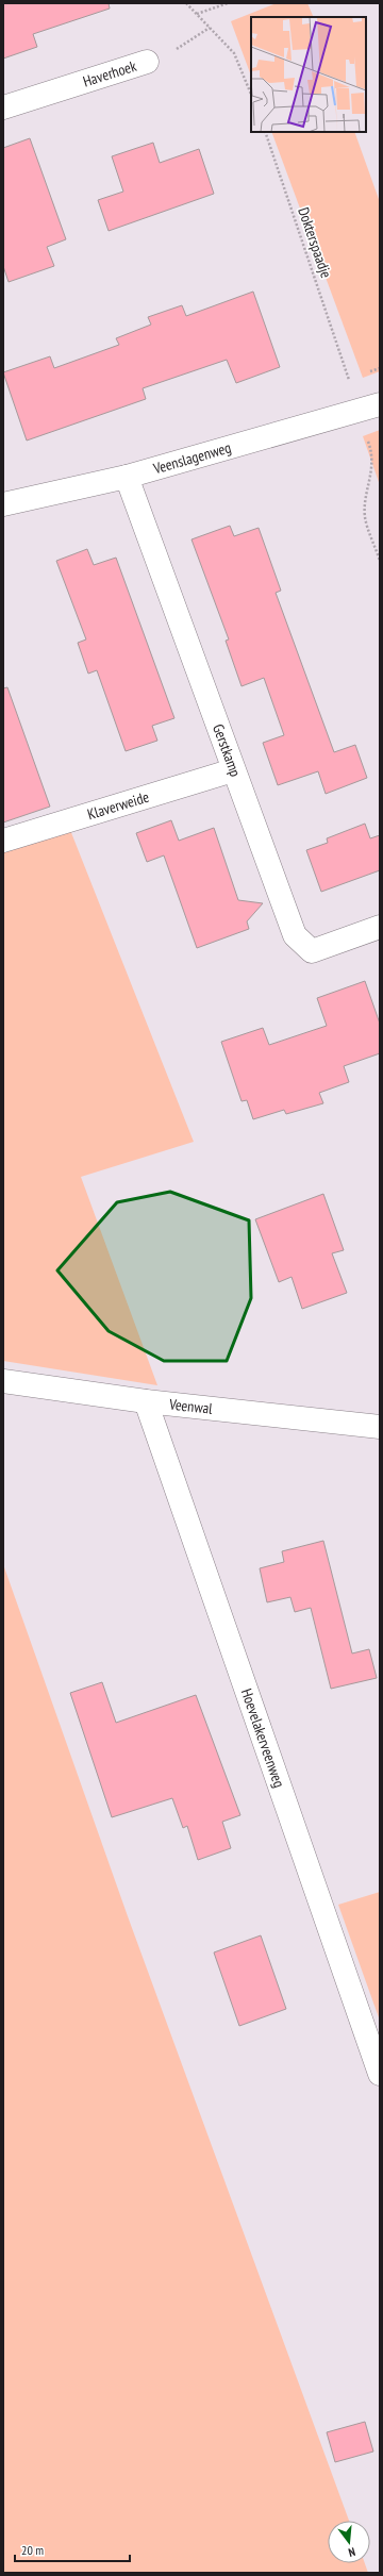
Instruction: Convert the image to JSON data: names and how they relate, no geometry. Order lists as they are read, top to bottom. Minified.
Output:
{"streets":{"street":["Haverhoek","Veenslagenweg","Gerstkamp","Klaverweide","Veenwal","Hoevelakerveenweg"],"path":["Dokterspaadje"]},"crossings":[["Veenslagenweg","Gerstkamp"],["Gerstkamp","Klaverweide"],["Veenwal","Hoevelakerveenweg"]],"scale_bar":"20 m","north":"bottom"}
